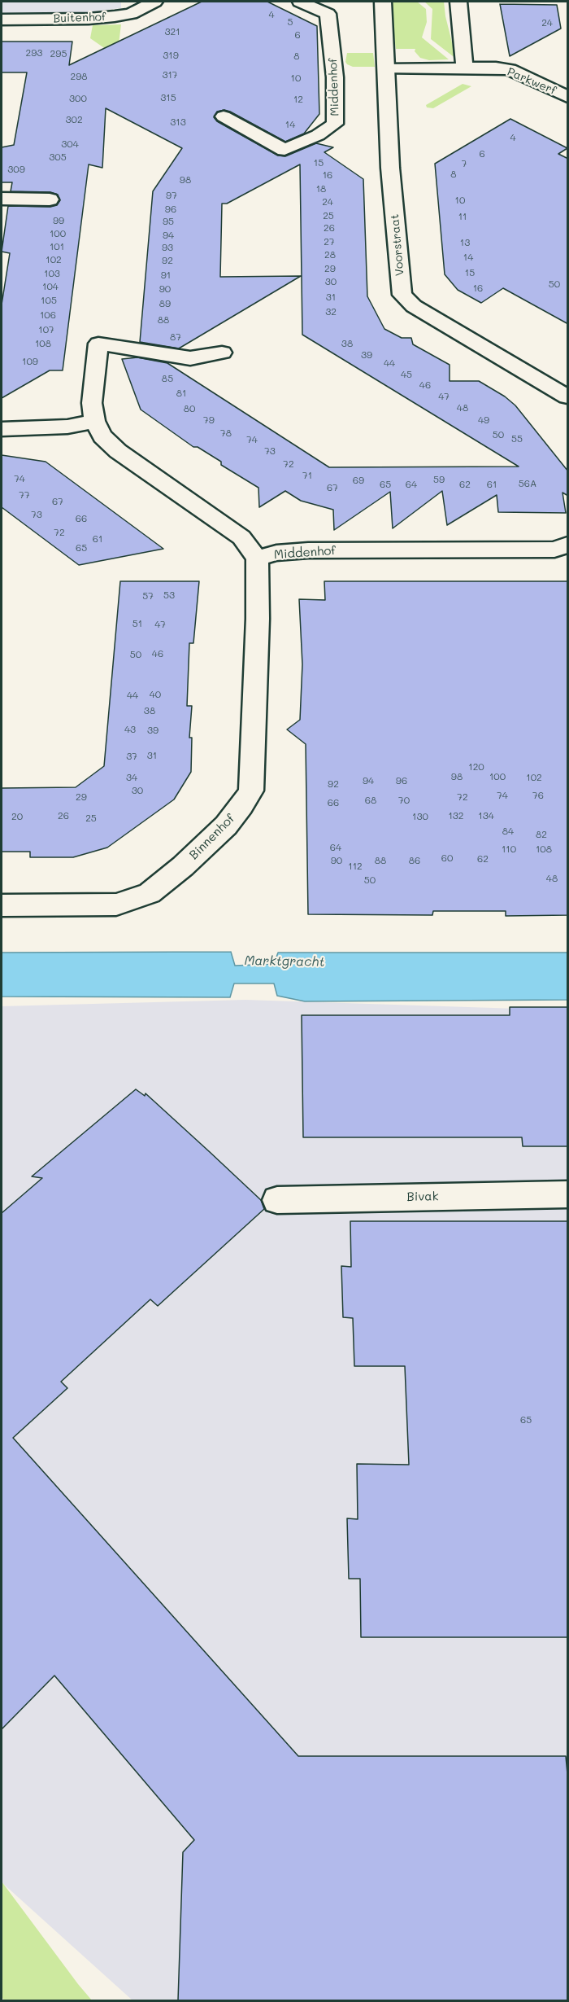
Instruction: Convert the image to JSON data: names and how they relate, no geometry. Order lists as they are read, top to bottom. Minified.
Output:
{"streets":{"street":["Buitenhof","Parkwerf","Middenhof","Voorstraat","Binnenhof","Bivak"]},"crossings":[["Parkwerf","Voorstraat"],["Middenhof","Binnenhof"]],"water":["Marktgracht"],"house_numbers":["4","5","24","321","6","293","295","319","8","317","298","10","315","300","12","302","313","14","4","304","6","305","15","7","309","8","16","98","18","97","10","24","96","25","11","99","95","26","100","94","27","13","101","93","28","14","102","92","29","15","103","91","30","50","104","16","90","31","105","89","32","106","88","107","87","108","38","39","109","44","45","85","46","81","47","48","80","79","49","78","50","55","74","73","72","71","74","59","69","56A","65","64","62","61","67","77","67","73","66","72","61","65","53","57","51","47","46","50","40","44","38","43","39","31","37","120","98","100","34","102","94","96","92","30","74","76","29","72","68","70","66","26","132","134","20","130","25","84","82","64","110","108","60","62","90","88","86","112","48","50","65"]}
